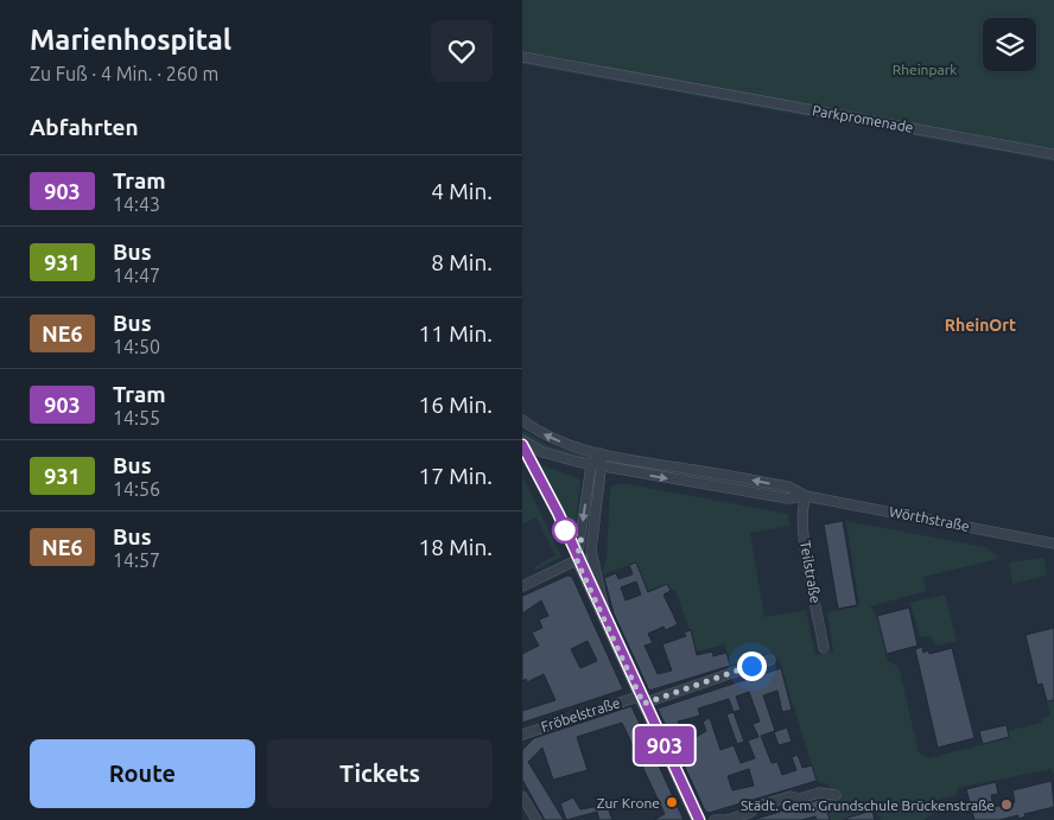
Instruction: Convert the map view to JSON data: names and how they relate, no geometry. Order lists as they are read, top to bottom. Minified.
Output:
{"streets":{"street":["Parkpromenade","Wörthstraße","Teilstraße","Fröbelstraße"]},"crossings":[["Wörthstraße","Teilstraße"]],"districts":["RheinOrt"],"parks":["Rheinpark"],"places":["Zur Krone","Städt. Gem. Grundschule Brückenstraße"],"lines":["tram line 903"],"page":{"heading":[["Marienhospital","Zu Fuß · 4 Min. · 260 m"],"Abfahrten"],"on_map":"903","list":[{"mark":"903","name":"Tram","note":"14:43","value":"4 Min."},{"mark":"931","name":"Bus","note":"14:47","value":"8 Min."},{"mark":"NE6","name":"Bus","note":"14:50","value":"11 Min."},{"mark":"903","name":"Tram","note":"14:55","value":"16 Min."},{"mark":"931","name":"Bus","note":"14:56","value":"17 Min."},{"mark":"NE6","name":"Bus","note":"14:57","value":"18 Min."}],"buttons":["Route","Tickets"]}}
